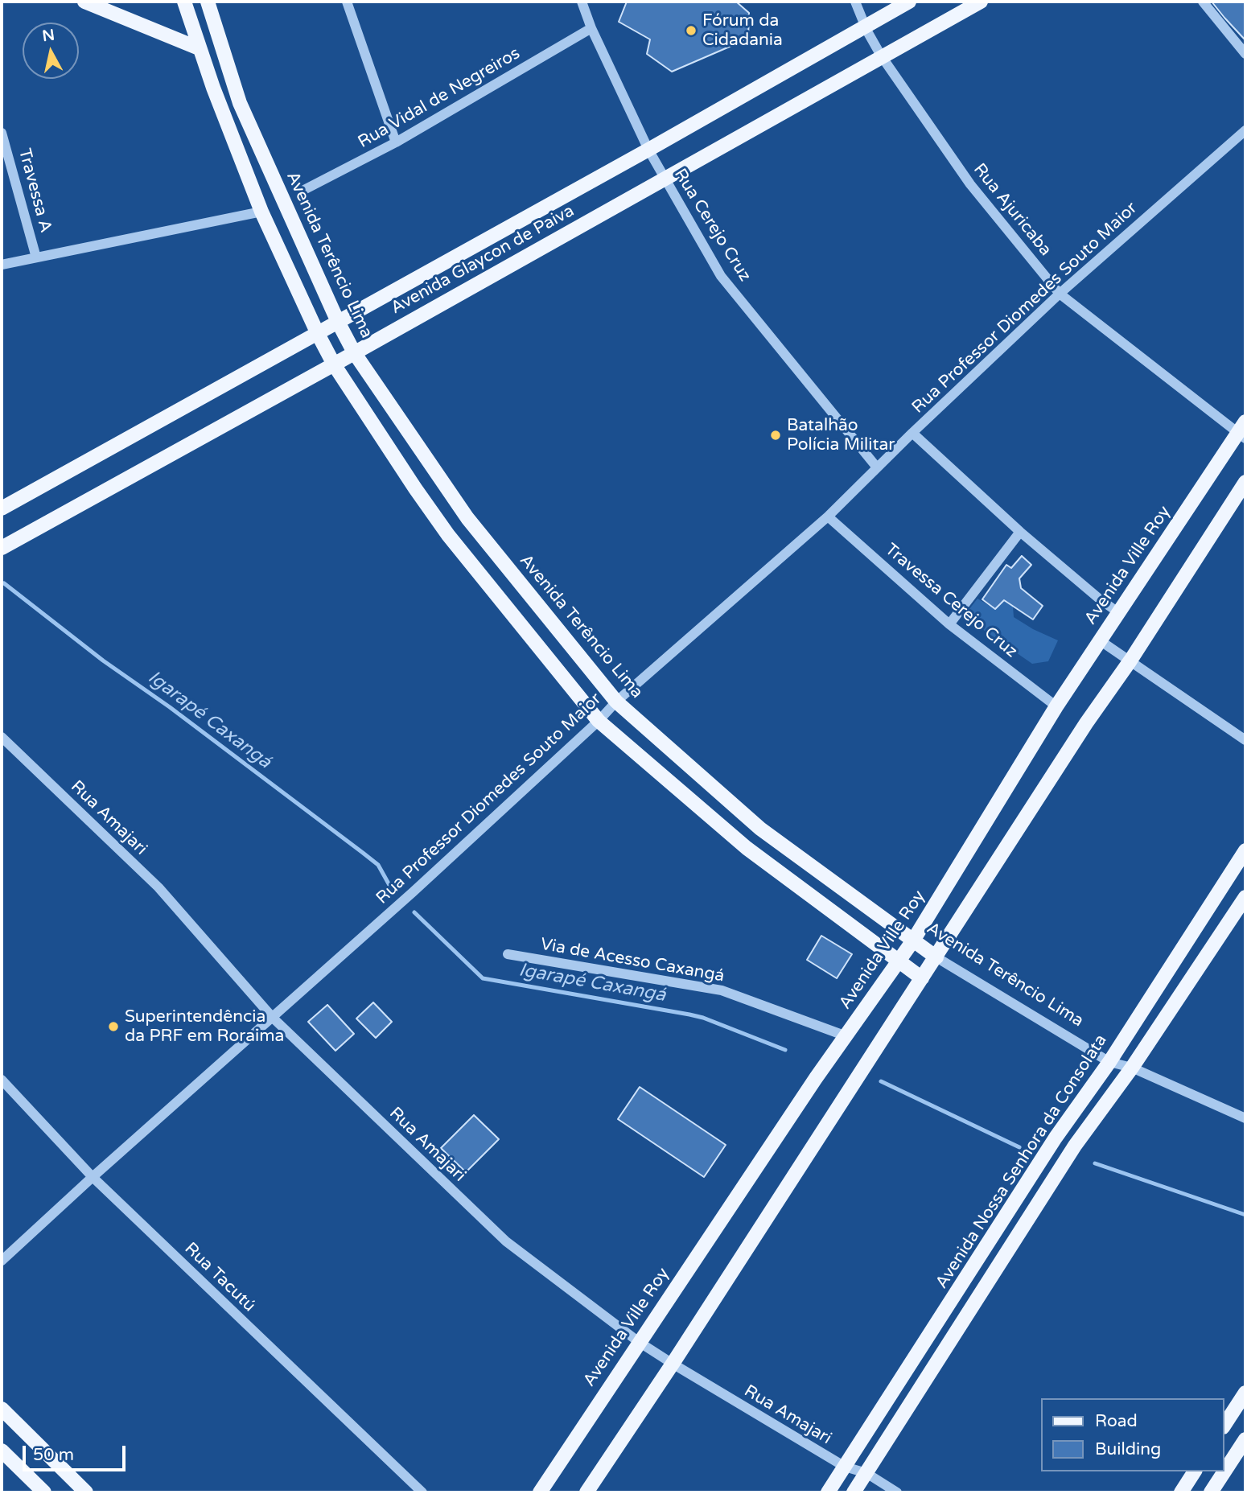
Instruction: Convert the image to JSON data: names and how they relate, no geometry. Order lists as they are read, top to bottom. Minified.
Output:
{"streets":{"main road":["Avenida Terêncio Lima","Avenida Glaycon de Paiva","Avenida Ville Roy","Avenida Nossa Senhora da Consolata"],"street":["Rua Vidal de Negreiros","Travessa A","Rua Ajuricaba","Rua Cerejo Cruz","Rua Professor Diomedes Souto Maior","Travessa Cerejo Cruz","Rua Amajari","Via de Acesso Caxangá","Rua Tacutú"]},"crossings":[["Rua Vidal de Negreiros","Rua Cerejo Cruz"],["Rua Ajuricaba","Avenida Glaycon de Paiva"],["Rua Ajuricaba","Rua Professor Diomedes Souto Maior"],["Rua Ajuricaba","Avenida Ville Roy"],["Rua Cerejo Cruz","Avenida Glaycon de Paiva"],["Rua Cerejo Cruz","Rua Professor Diomedes Souto Maior"],["Avenida Terêncio Lima","Avenida Glaycon de Paiva"],["Avenida Terêncio Lima","Rua Professor Diomedes Souto Maior"],["Avenida Terêncio Lima","Avenida Ville Roy"],["Avenida Terêncio Lima","Avenida Nossa Senhora da Consolata"],["Rua Professor Diomedes Souto Maior","Travessa Cerejo Cruz"],["Rua Professor Diomedes Souto Maior","Rua Amajari"],["Rua Professor Diomedes Souto Maior","Rua Tacutú"],["Avenida Ville Roy","Travessa Cerejo Cruz"],["Avenida Ville Roy","Rua Amajari"],["Avenida Ville Roy","Via de Acesso Caxangá"],["Rua Amajari","Avenida Nossa Senhora da Consolata"]],"water":["Igarapé Caxangá"],"places":["Fórum da Cidadania","Batalhão Polícia Militar","Superintendência da PRF em Roraima"],"legend":["Road","Building"],"scale_bar":"50 m","north":"top"}
